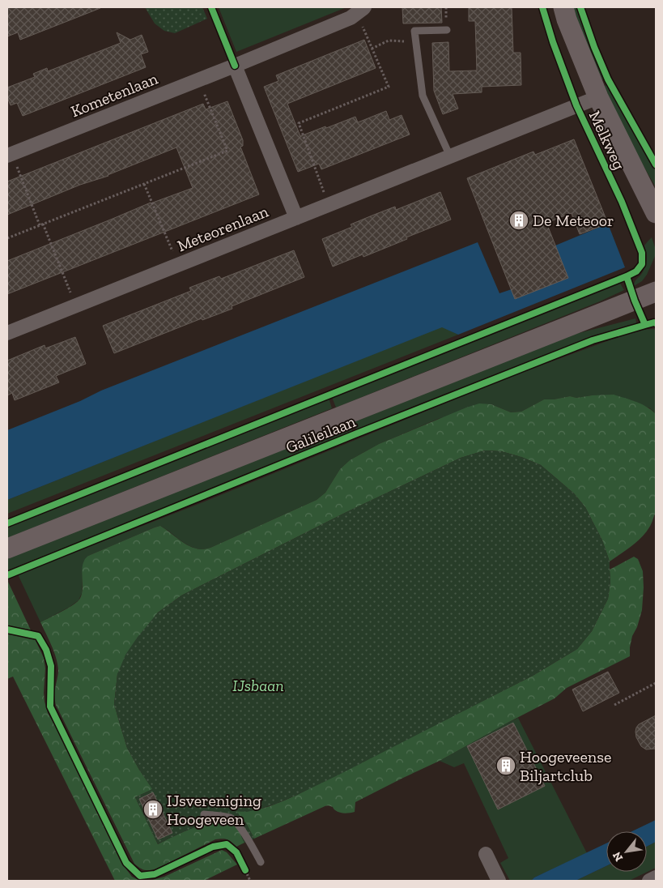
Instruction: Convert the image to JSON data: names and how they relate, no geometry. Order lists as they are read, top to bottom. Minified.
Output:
{"streets":{"main road":["Melkweg","Galileilaan"],"street":["Kometenlaan","Meteorenlaan"]},"crossings":[["Melkweg","Meteorenlaan"]],"parks":["IJsbaan"],"places":{"building":["De Meteoor","Hoogeveense Biljartclub","IJsvereniging Hoogeveen"]},"north":"bottom left"}
